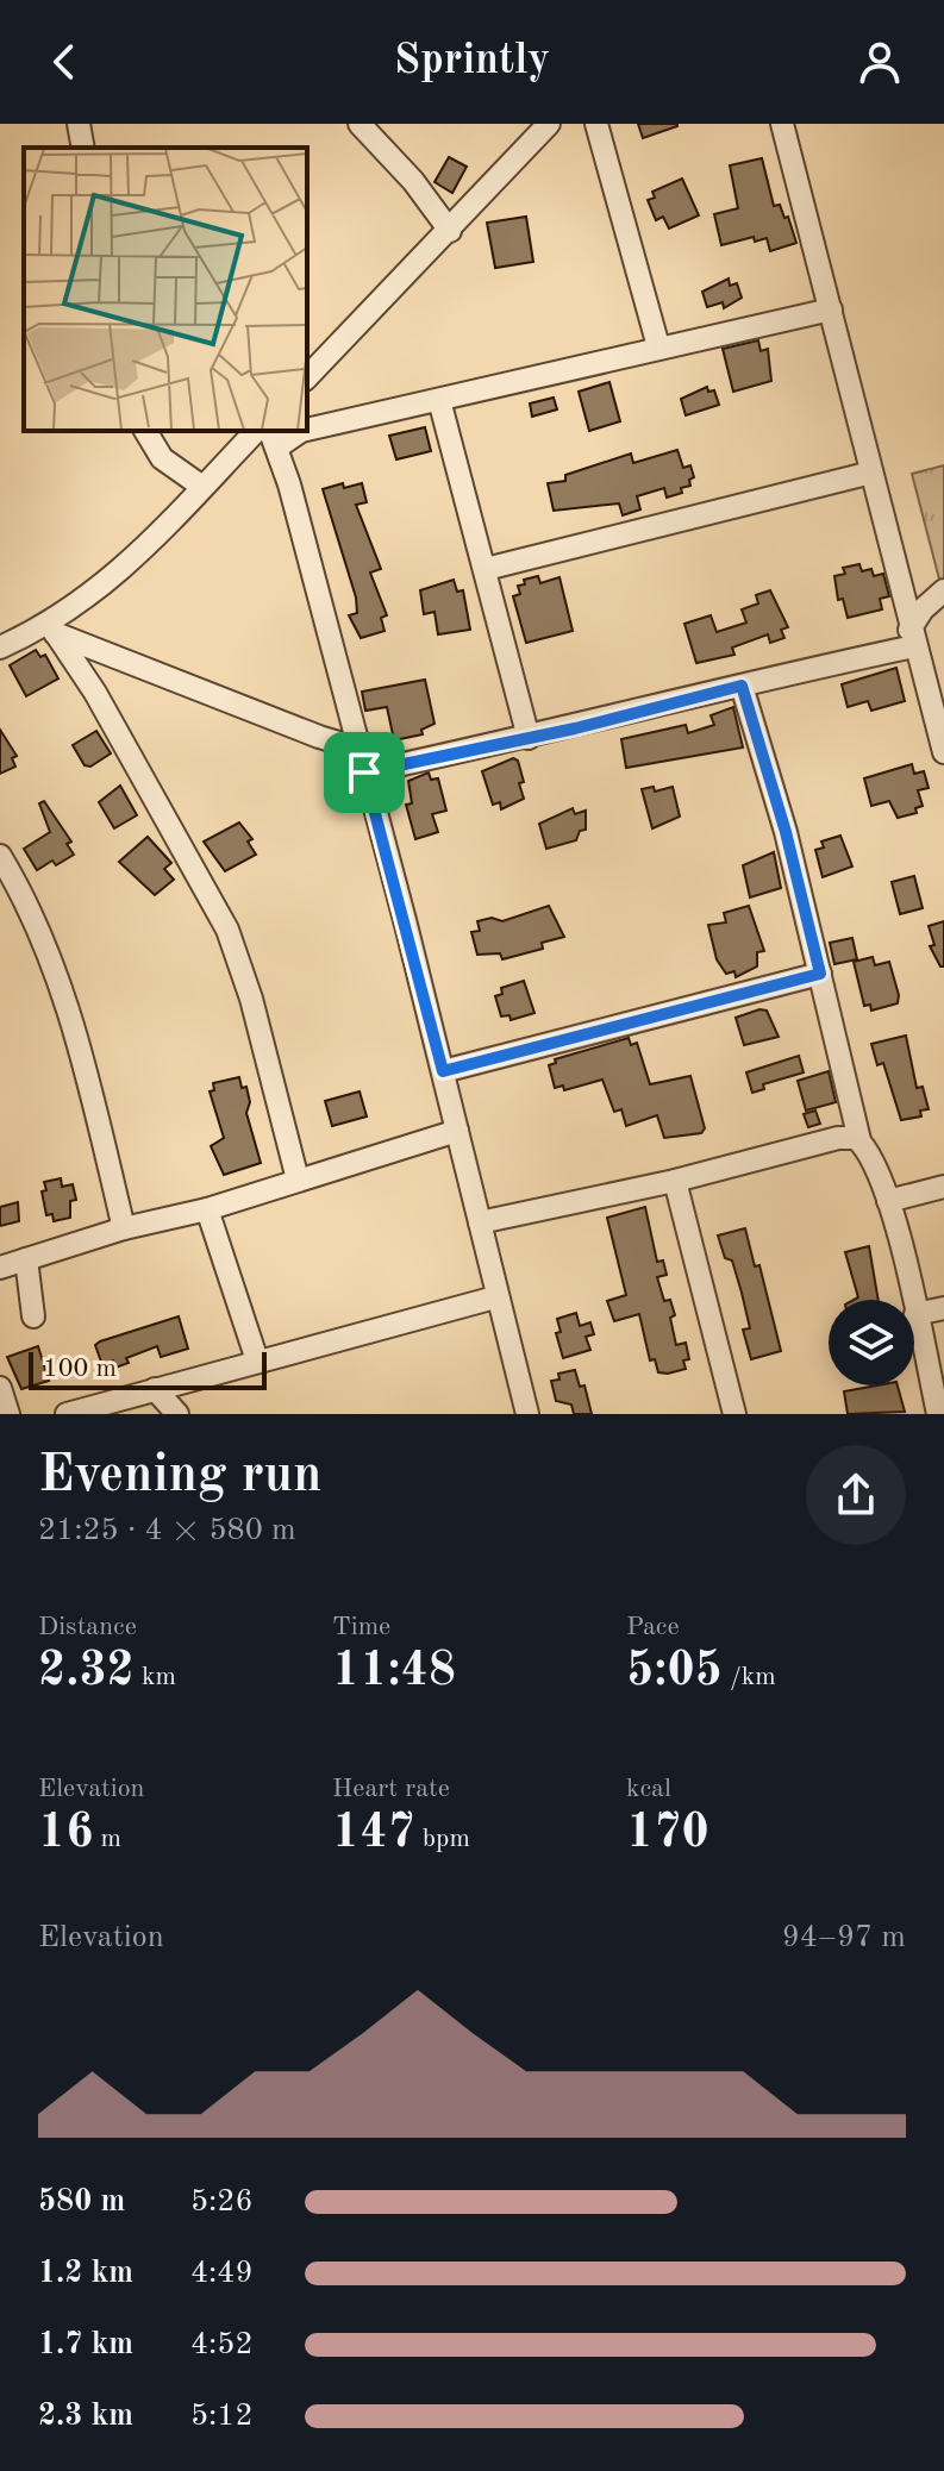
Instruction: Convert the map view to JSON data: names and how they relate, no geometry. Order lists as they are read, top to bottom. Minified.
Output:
{"scale_bar":"100 m","page":{"header":"Sprintly","scale":"100 m","heading":["Evening run","21:25 · 4 × 580 m"],"stats":[["Distance","2.32 km"],["Time","11:48"],["Pace","5:05 /km"],["Elevation","16 m"],["Heart rate","147 bpm"],["kcal","170"]],"chart":["Elevation","94–97 m"],"list":[{"name":"580 m","note":"5:26"},{"name":"1.2 km","note":"4:49"},{"name":"1.7 km","note":"4:52"},{"name":"2.3 km","note":"5:12"}]}}
